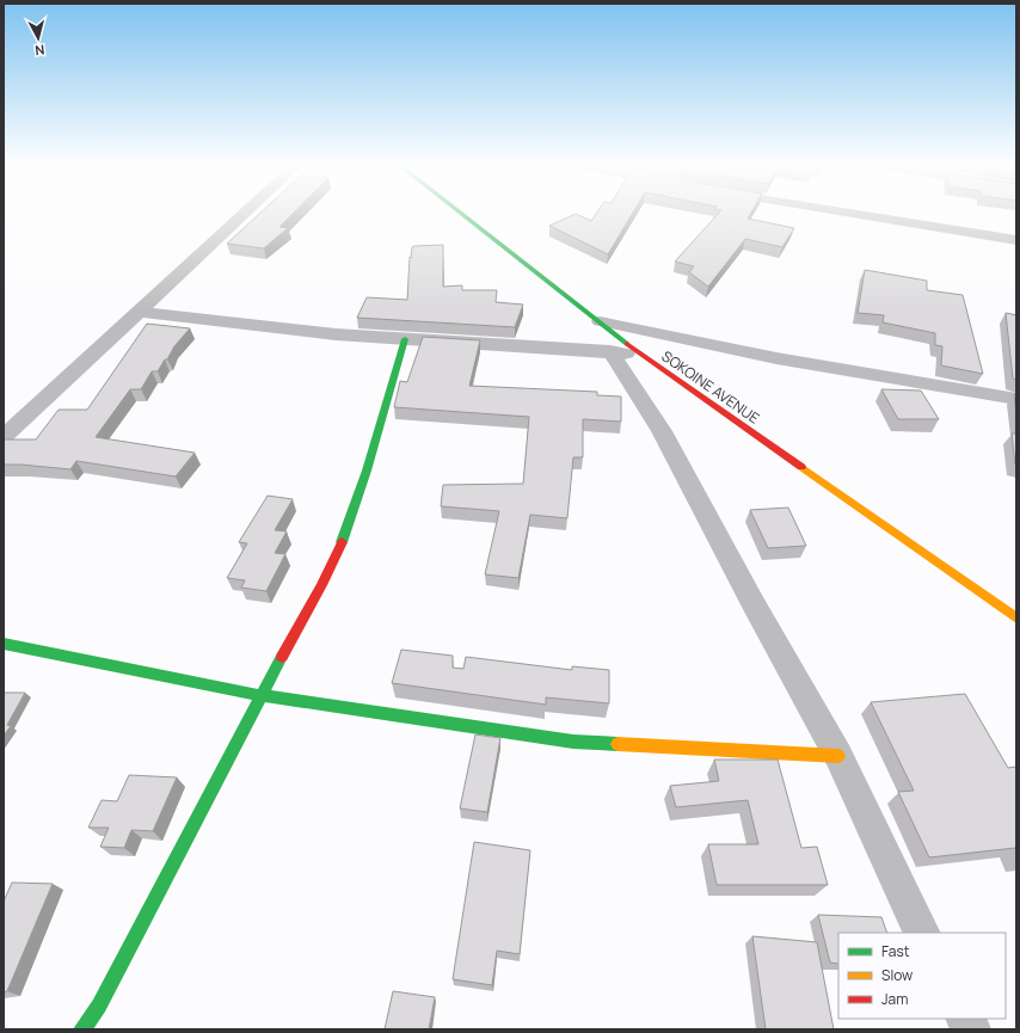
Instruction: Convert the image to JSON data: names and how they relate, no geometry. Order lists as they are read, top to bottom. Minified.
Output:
{"streets":{"street":["SOKOINE AVENUE"]},"legend":["Fast","Slow","Jam"],"north":"bottom"}
